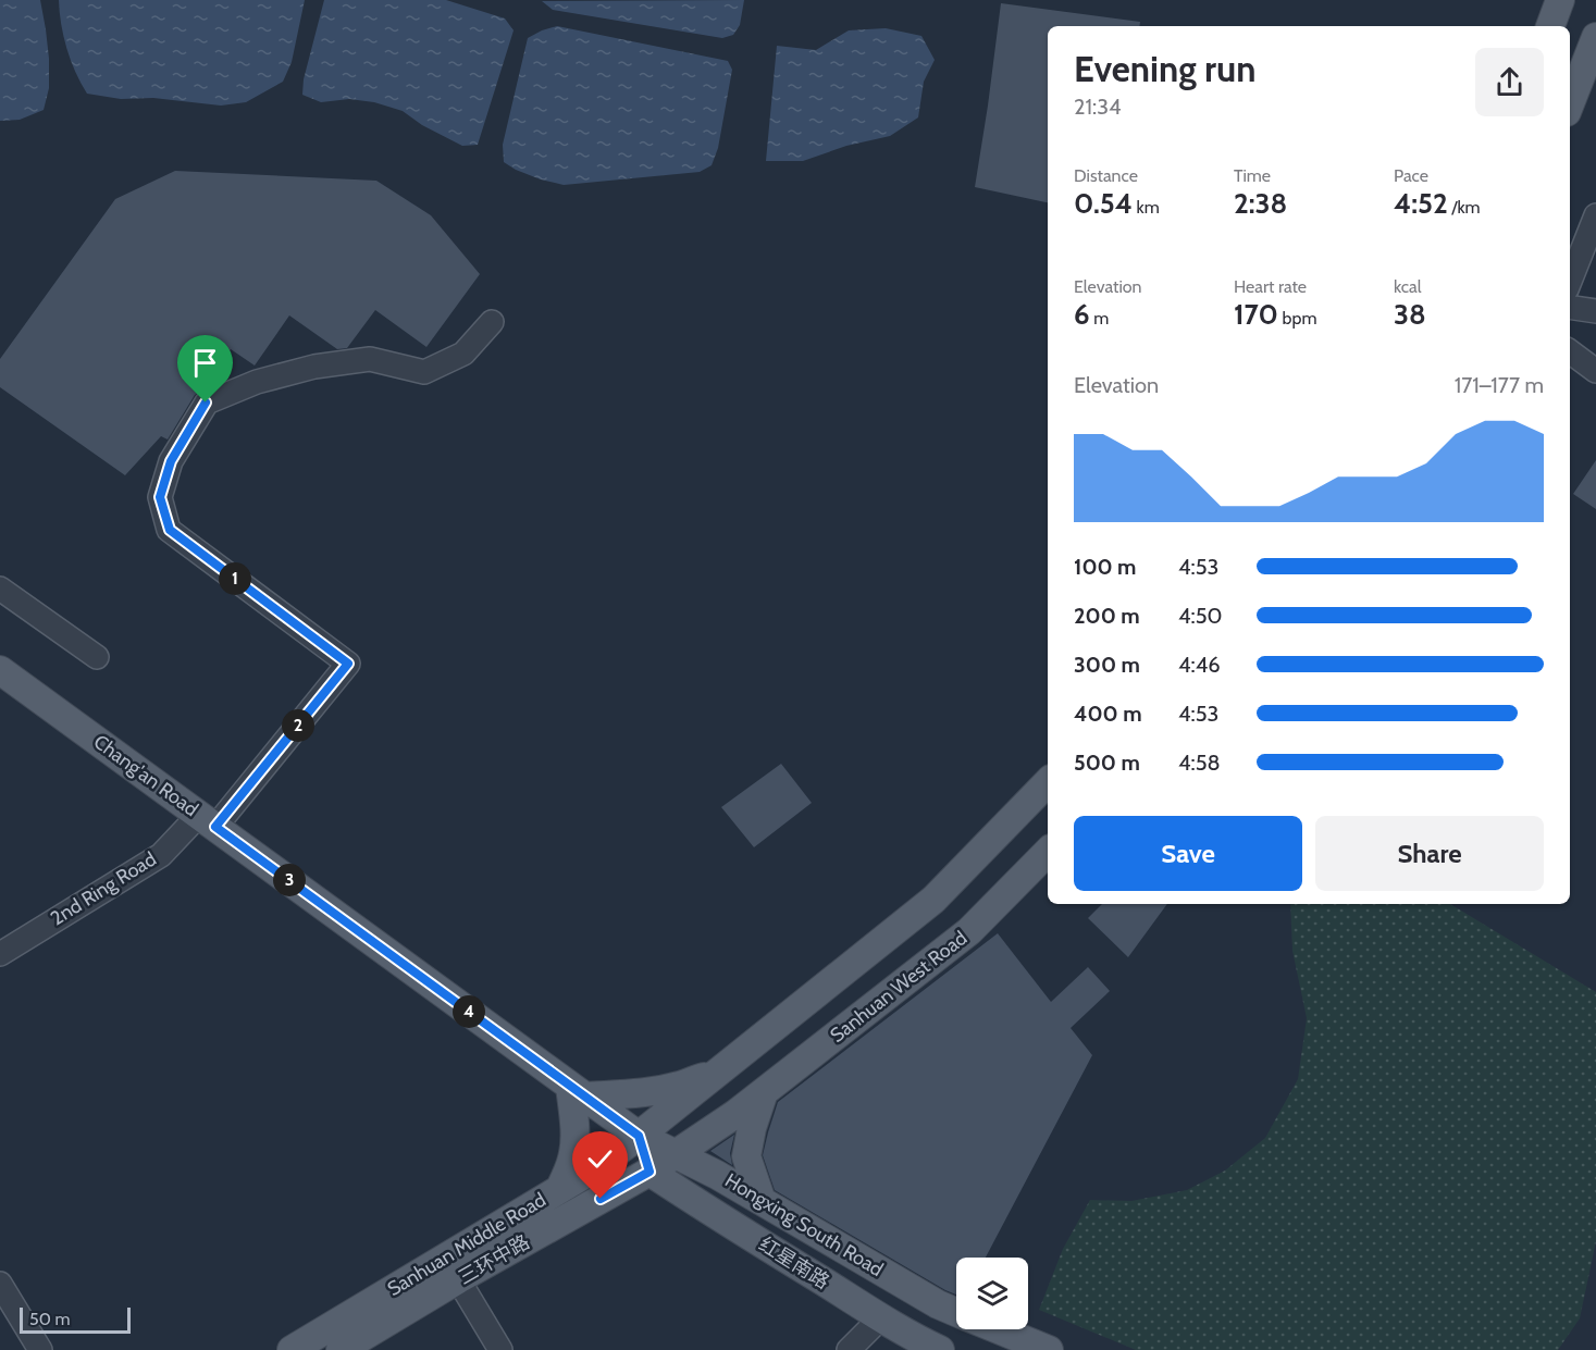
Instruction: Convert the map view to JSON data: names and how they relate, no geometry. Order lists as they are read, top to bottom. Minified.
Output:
{"streets":{"main road":["Chang'an Road","Sanhuan West Road","Hongxing South Road","Sanhuan Middle Road","三环中路","红星南路"],"street":["2nd Ring Road"]},"crossings":[["Chang'an Road","2nd Ring Road"],["Chang'an Road","Hongxing South Road"],["Chang'an Road","Sanhuan Middle Road"],["Sanhuan West Road","Hongxing South Road"],["Sanhuan West Road","三环中路"],["Hongxing South Road","Sanhuan Middle Road"],["Hongxing South Road","三环中路"],["三环中路","红星南路"]],"scale_bar":"50 m","page":{"heading":["Evening run","21:34"],"stats":[["Distance","0.54 km"],["Time","2:38"],["Pace","4:52 /km"],["Elevation","6 m"],["Heart rate","170 bpm"],["kcal","38"]],"chart":["Elevation","171–177 m"],"list":[{"name":"100 m","note":"4:53"},{"name":"200 m","note":"4:50"},{"name":"300 m","note":"4:46"},{"name":"400 m","note":"4:53"},{"name":"500 m","note":"4:58"}],"pins":["1","2","3","4"],"buttons":["Save","Share"],"scale":"50 m"}}
